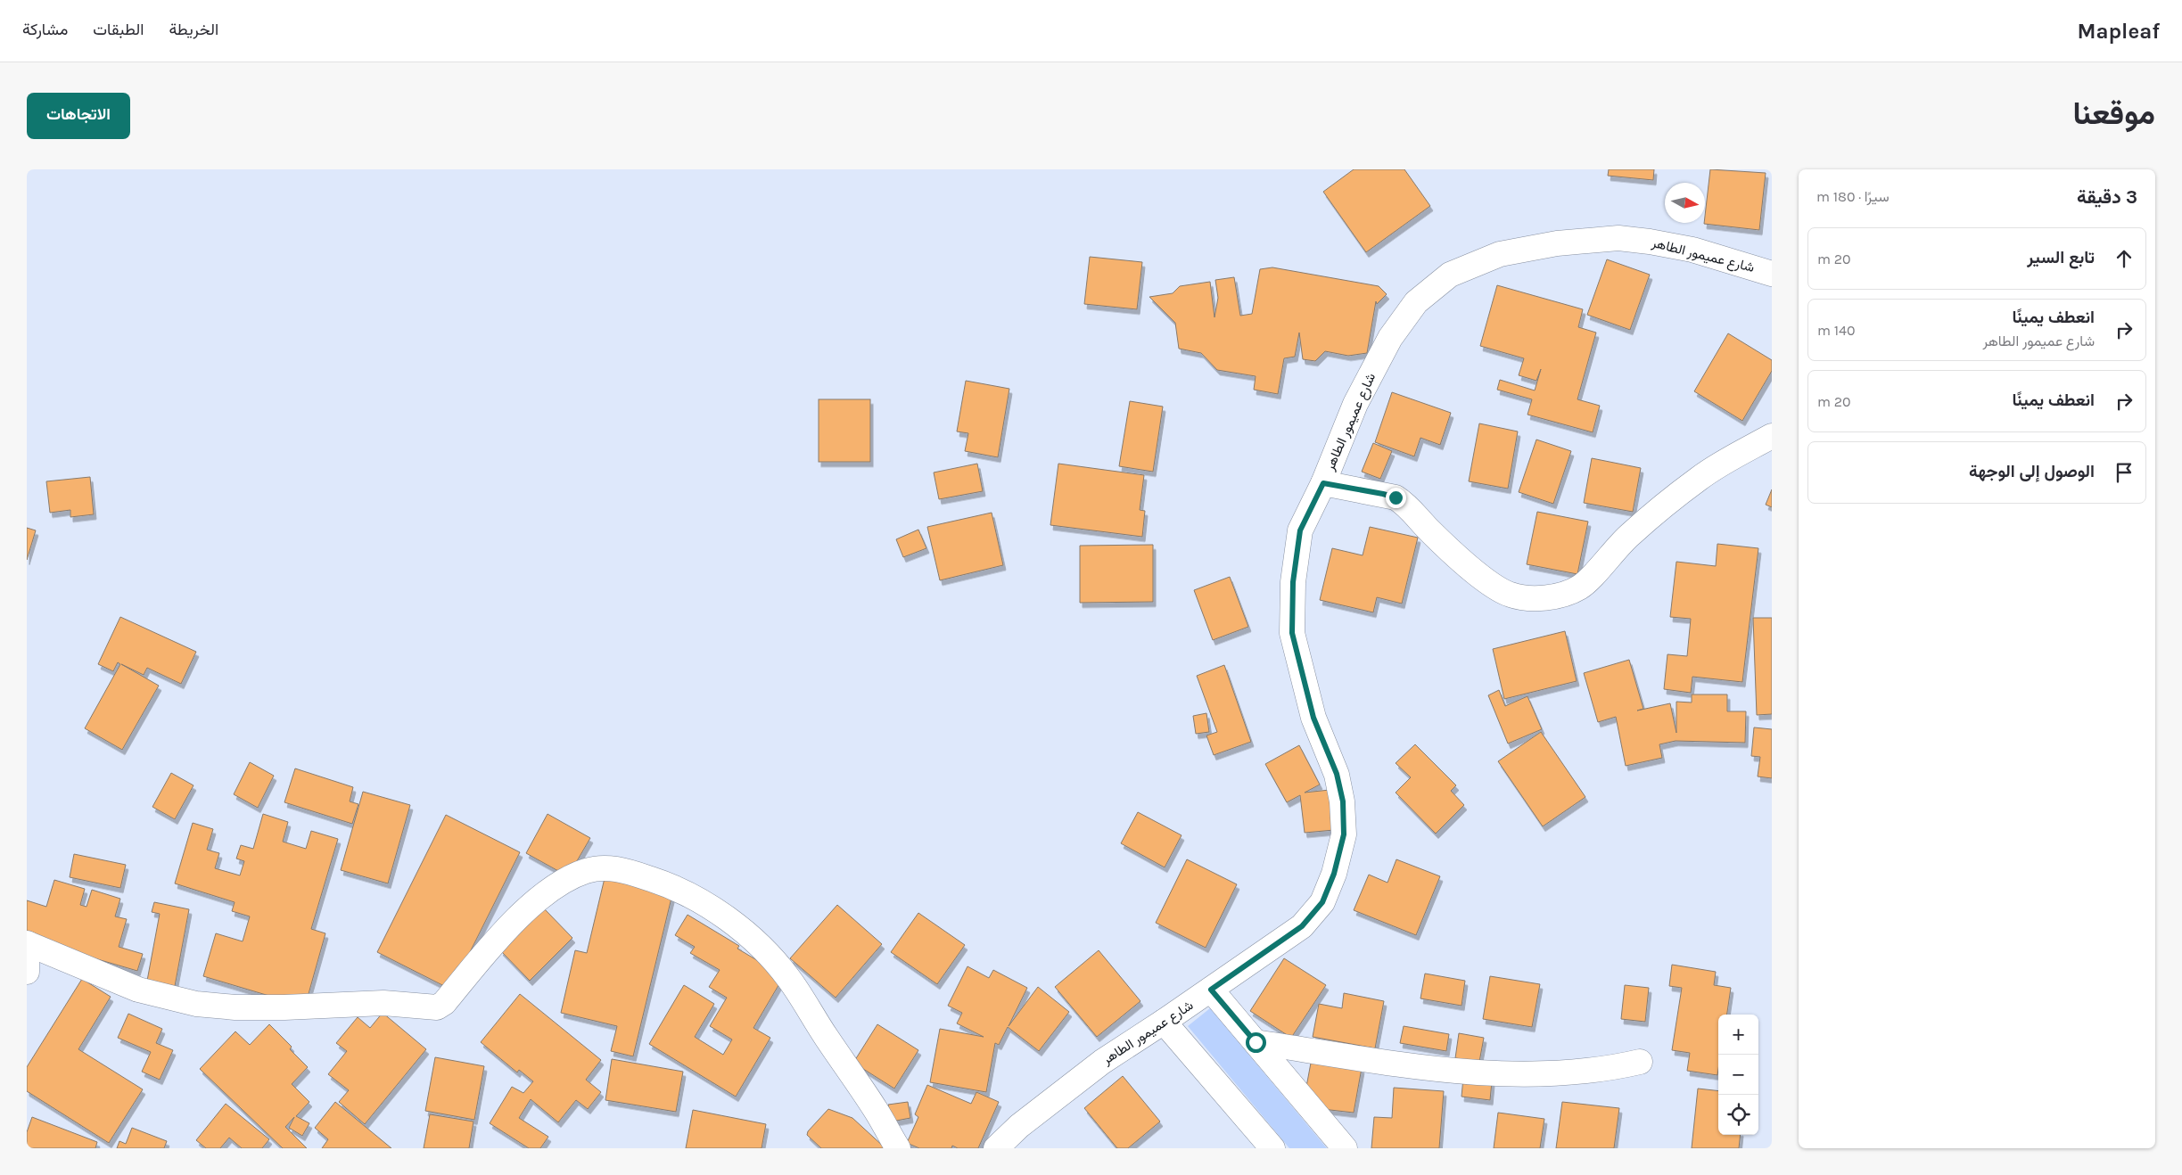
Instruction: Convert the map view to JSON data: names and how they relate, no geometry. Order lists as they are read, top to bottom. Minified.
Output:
{"streets":{"street":["شارع عميمور الطاهر"]},"north":"right","page":{"header":"Mapleaf","nav":["الخريطة","الطبقات","مشاركة"],"title":"موقعنا","buttons":"الاتجاهات","heading":["3 دقيقة","سيرًا · 180 m"],"list":[["تابع السير","20 m"],["انعطف يمينًا","شارع عميمور الطاهر","140 m"],["انعطف يمينًا","20 m"],"الوصول إلى الوجهة"],"map_buttons":["+","−"]}}
